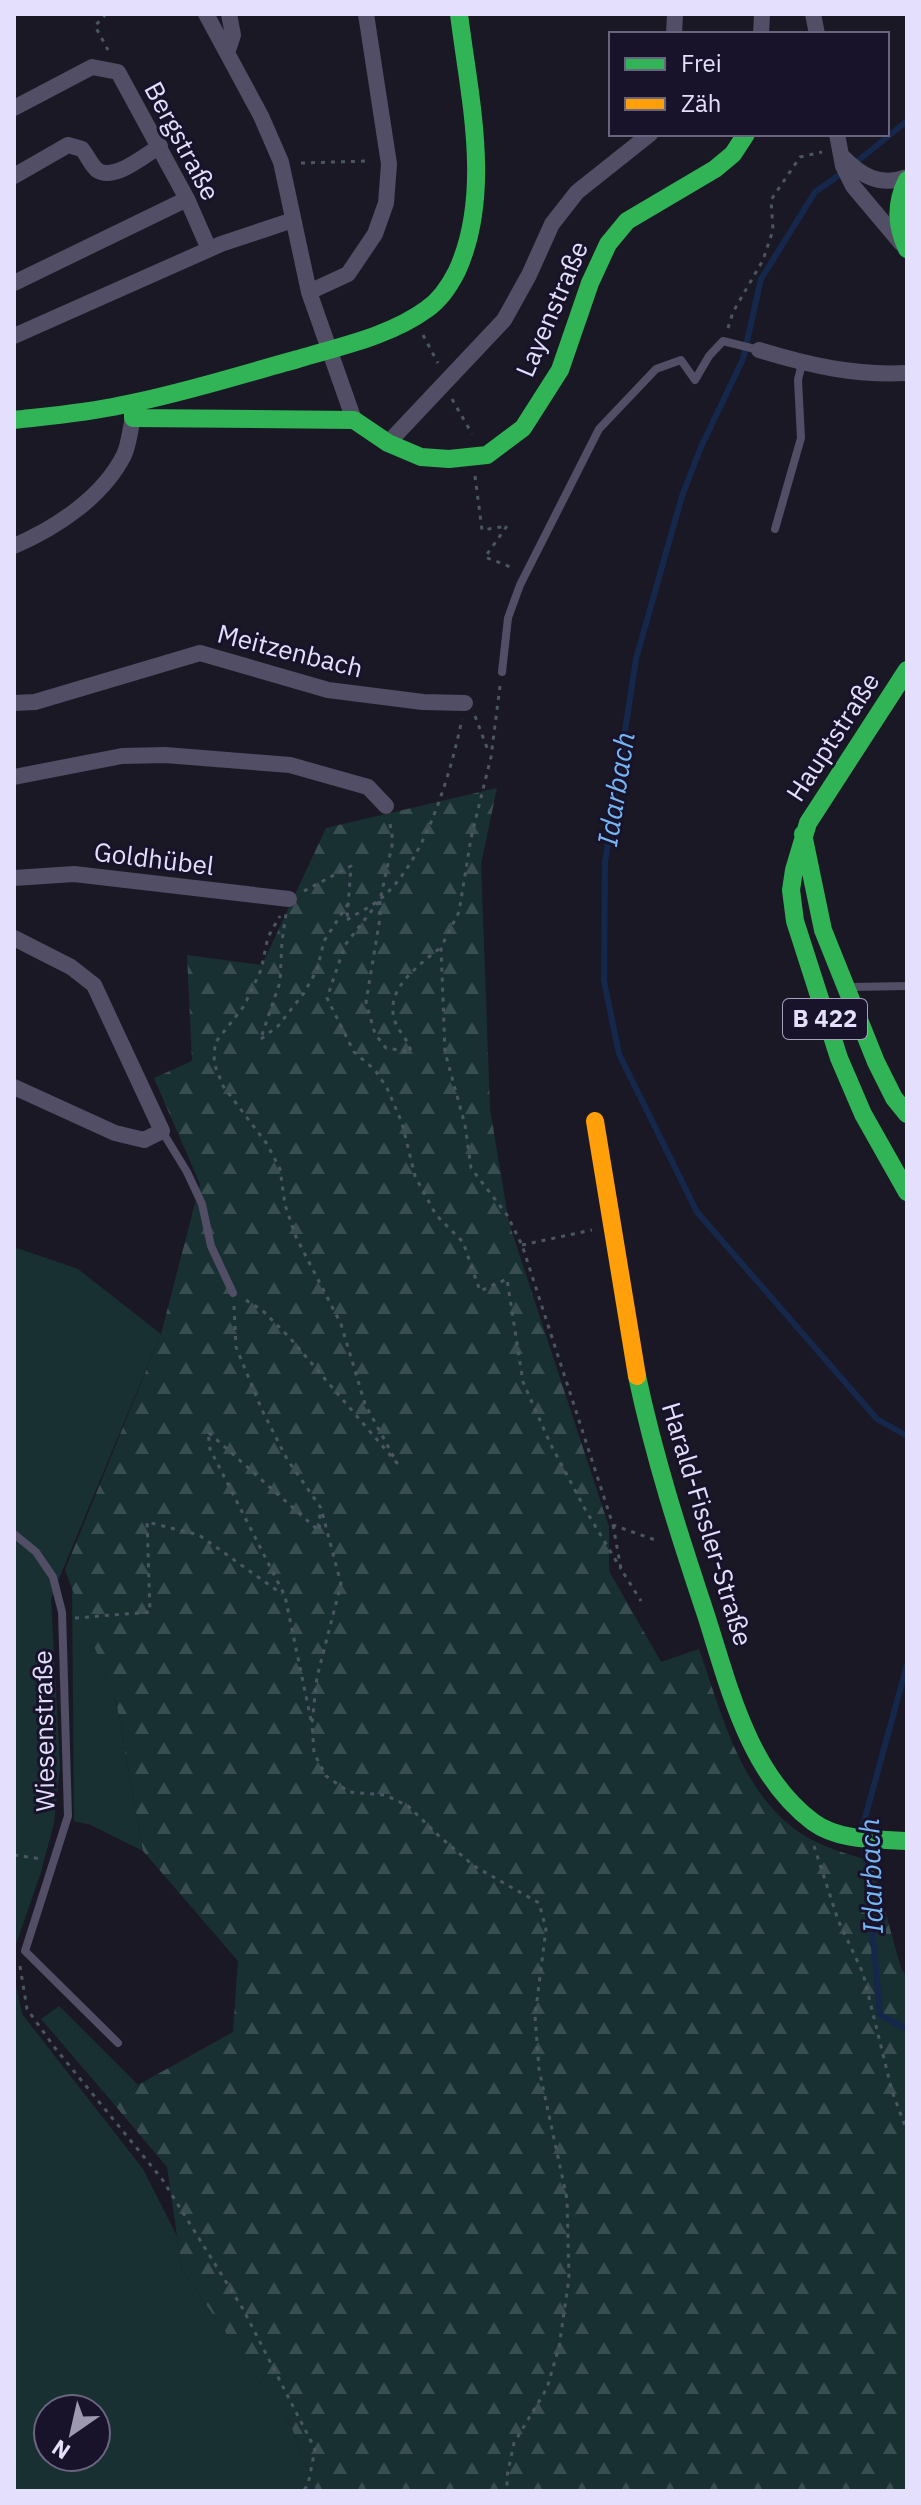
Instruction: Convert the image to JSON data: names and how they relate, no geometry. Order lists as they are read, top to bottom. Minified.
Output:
{"streets":{"street":["Bergstraße","Layenstraße","Meitzenbach","Hauptstraße","Goldhübel","B 422","Harald-Fissler-Straße"],"lane":["Wiesenstraße"]},"crossings":[["Hauptstraße","B 422"]],"water":["Idarbach"],"legend":["Frei","Zäh"],"north":"bottom left"}
